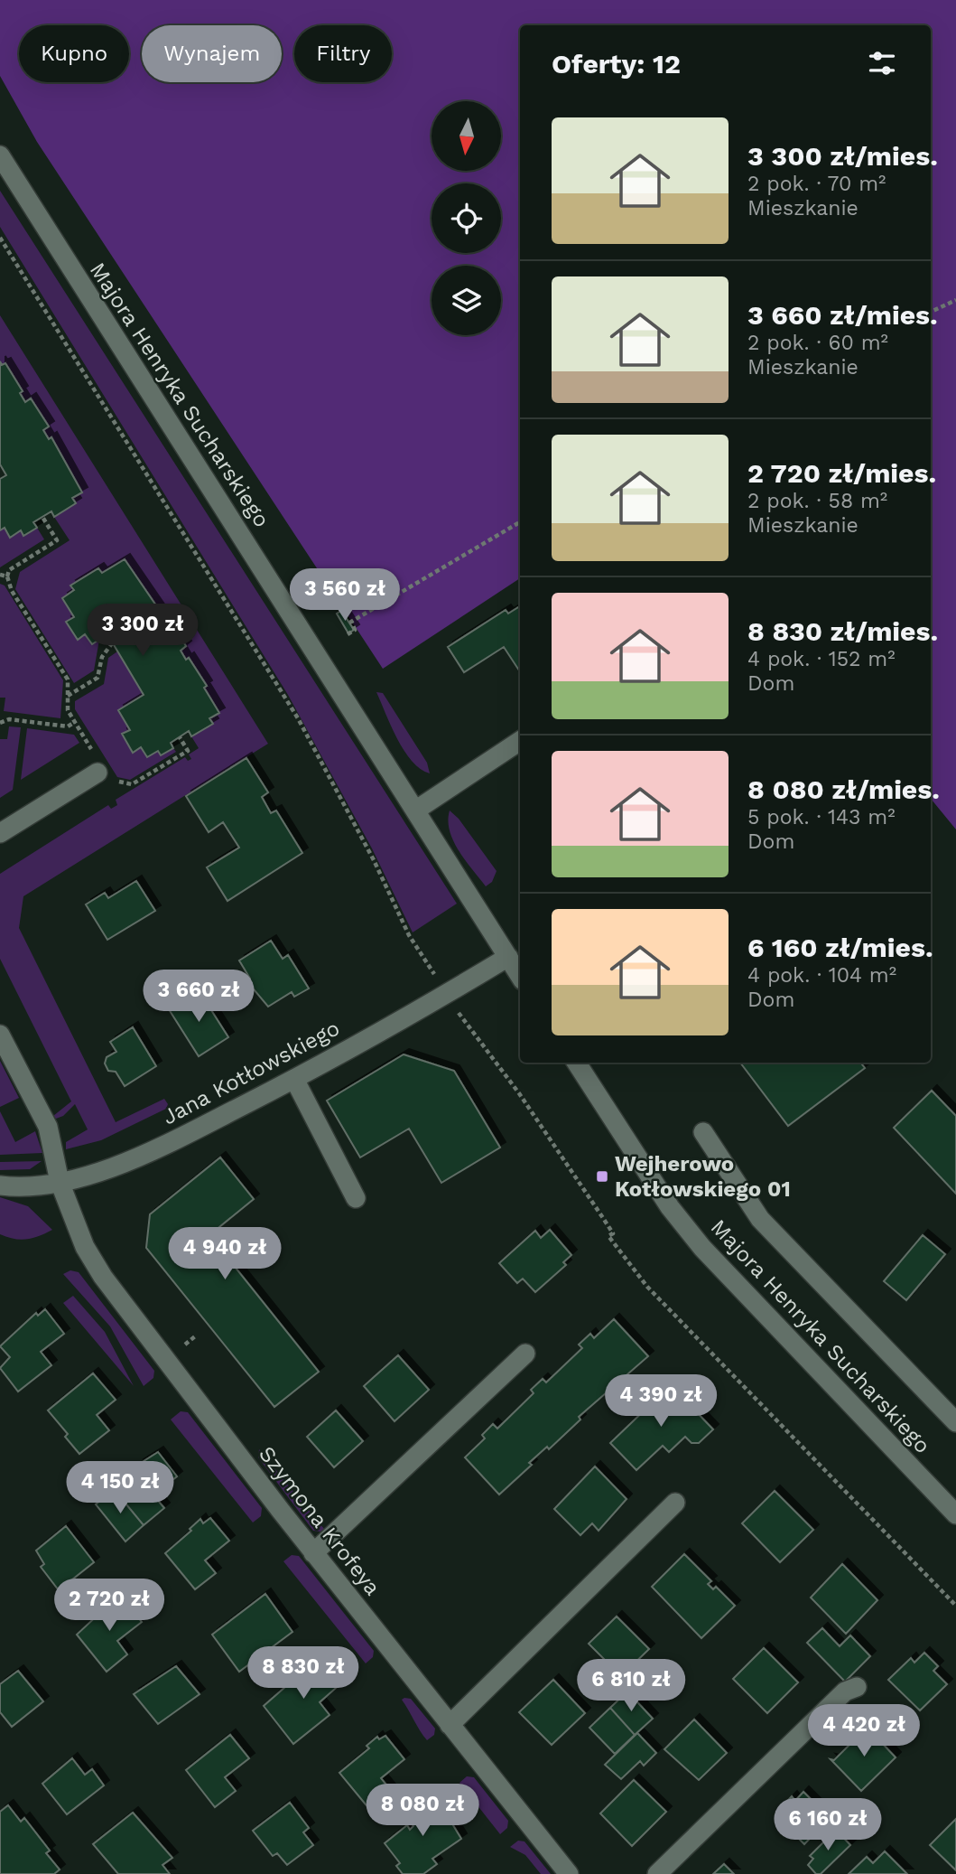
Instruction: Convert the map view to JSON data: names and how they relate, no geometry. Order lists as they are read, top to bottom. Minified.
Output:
{"streets":{"street":["Majora Henryka Sucharskiego","Jana Kotłowskiego","Szymona Krofeya"]},"crossings":[["Majora Henryka Sucharskiego","Jana Kotłowskiego"],["Jana Kotłowskiego","Szymona Krofeya"]],"places":{"transit":["Wejherowo Kotłowskiego 01"]},"north":"bottom","page":{"chip":["Kupno","Wynajem","Filtry"],"heading":"Oferty: 12","list":[{"name":"3 300 zł/mies.","note":"2 pok. · 70 m² · Mieszkanie"},{"name":"3 660 zł/mies.","note":"2 pok. · 60 m² · Mieszkanie"},{"name":"2 720 zł/mies.","note":"2 pok. · 58 m² · Mieszkanie"},{"name":"8 830 zł/mies.","note":"4 pok. · 152 m² · Dom"},{"name":"8 080 zł/mies.","note":"5 pok. · 143 m² · Dom"},{"name":"6 160 zł/mies.","note":"4 pok. · 104 m² · Dom"}],"price":["3 560 zł","3 300 zł","3 660 zł","4 940 zł","4 390 zł","4 150 zł","2 720 zł","8 830 zł","6 810 zł","4 420 zł","8 080 zł","6 160 zł"]}}
